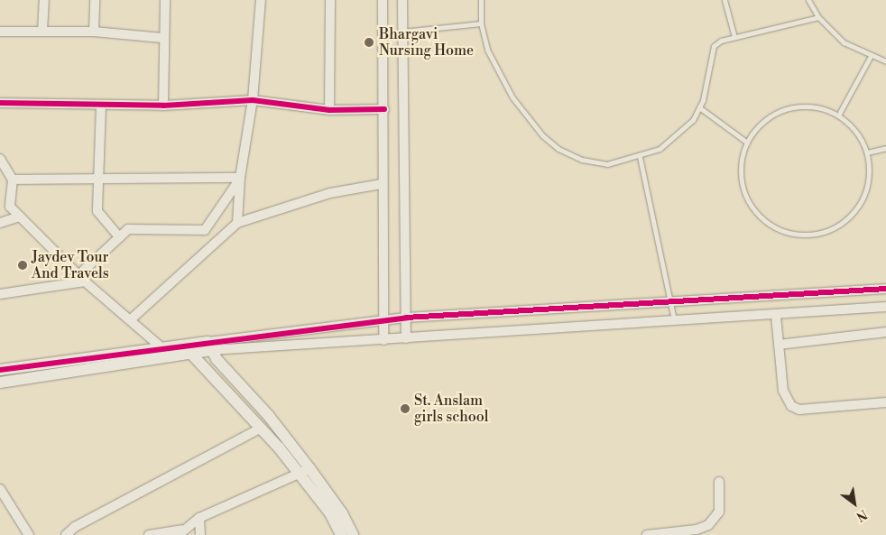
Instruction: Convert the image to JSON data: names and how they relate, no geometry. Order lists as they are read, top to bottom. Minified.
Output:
{"places":["Bhargavi Nursing Home","Jaydev Tour And Travels","St. Anslam girls school"],"north":"bottom right"}
